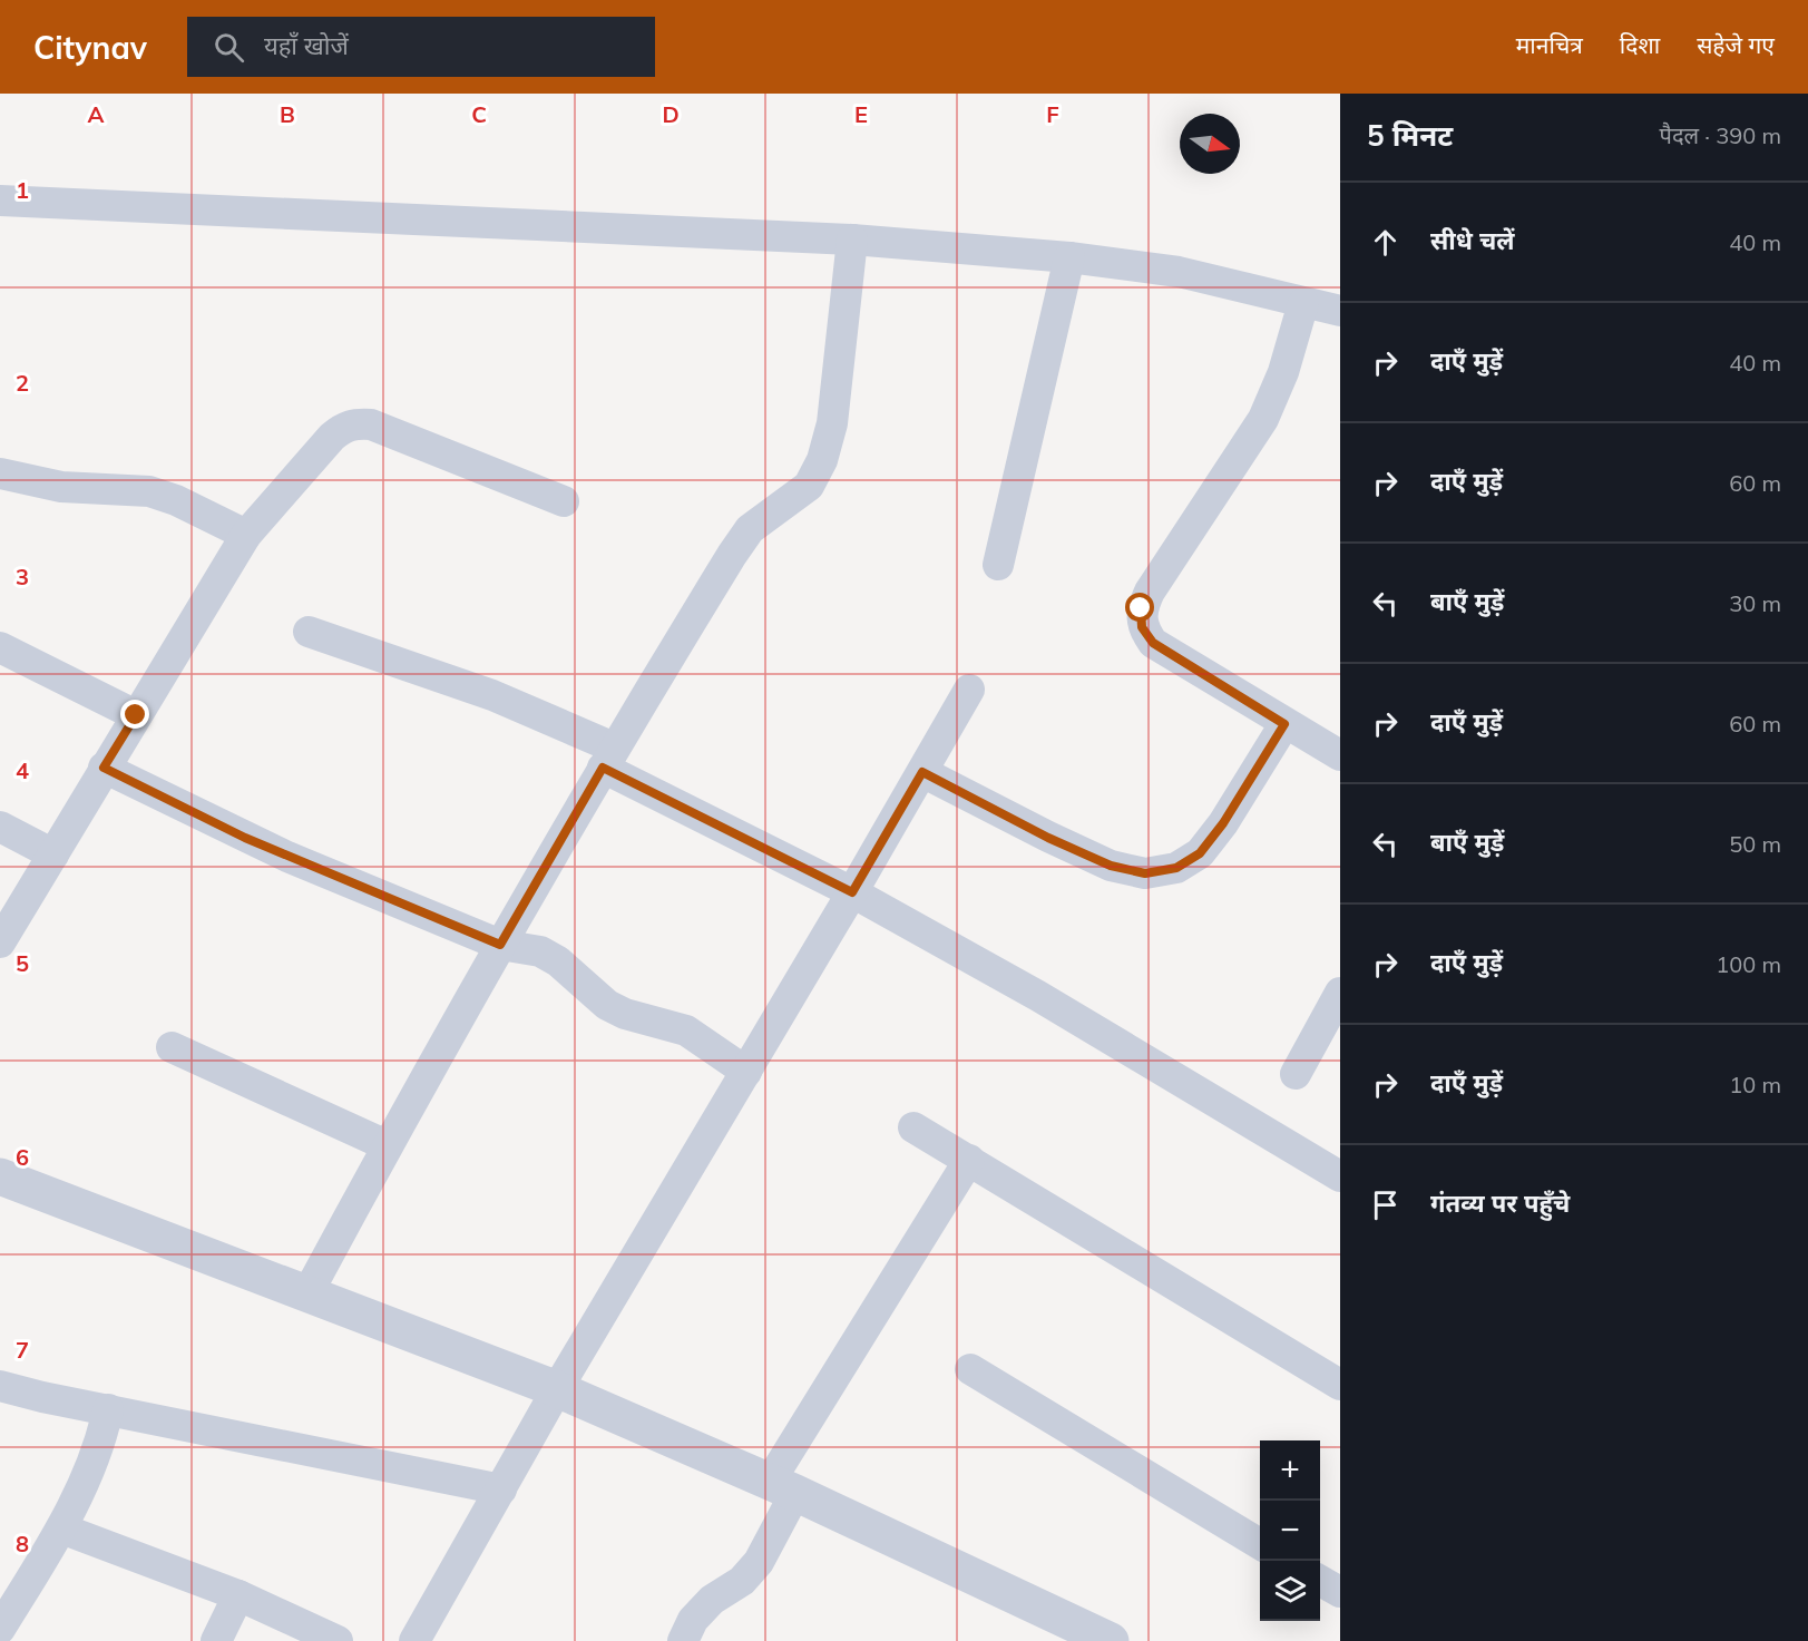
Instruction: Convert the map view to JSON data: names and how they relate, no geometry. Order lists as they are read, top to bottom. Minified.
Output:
{"north":"right","page":{"header":"Citynav","search":"यहाँ खोजें","nav":["मानचित्र","दिशा","सहेजे गए"],"heading":["5 मिनट","पैदल · 390 m"],"list":[["सीधे चलें","40 m"],["दाएँ मुड़ें","40 m"],["दाएँ मुड़ें","60 m"],["बाएँ मुड़ें","30 m"],["दाएँ मुड़ें","60 m"],["बाएँ मुड़ें","50 m"],["दाएँ मुड़ें","100 m"],["दाएँ मुड़ें","10 m"],"गंतव्य पर पहुँचे"],"map_buttons":["+","−"]},"grid":{"columns":["A","B","C","D","E","F"],"rows":["1","2","3","4","5","6","7","8"]}}
